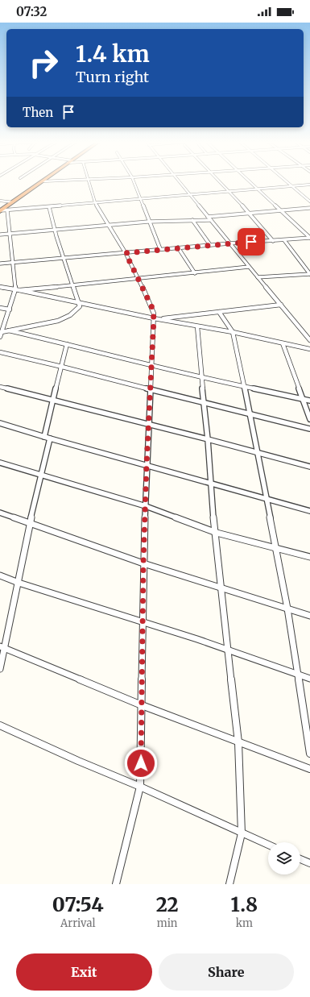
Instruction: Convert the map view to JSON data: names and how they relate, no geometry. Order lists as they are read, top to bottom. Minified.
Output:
{"page":{"status":"07:32","turn":["1.4 km","Turn right"],"then":"Then","eta":["07:54","Arrival","22","min","1.8","km"],"buttons":["Exit","Share"]}}
